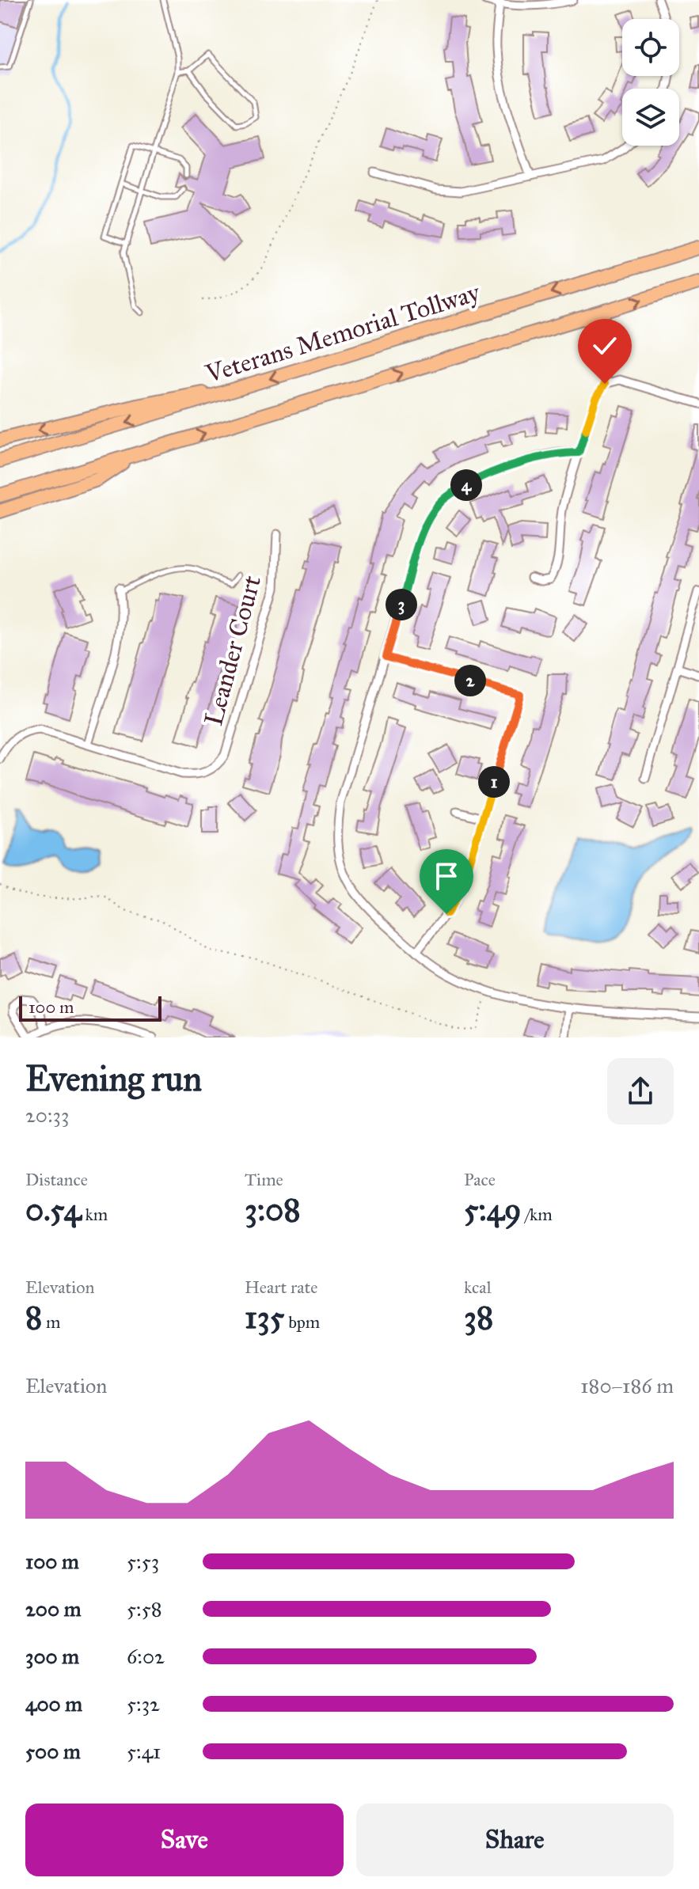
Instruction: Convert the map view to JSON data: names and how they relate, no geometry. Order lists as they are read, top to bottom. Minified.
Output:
{"streets":{"highway":["Veterans Memorial Tollway"],"street":["Leander Court"]},"scale_bar":"100 m","page":{"pins":["4","3","2","1"],"scale":"100 m","heading":["Evening run","20:33"],"stats":[["Distance","0.54 km"],["Time","3:08"],["Pace","5:49 /km"],["Elevation","8 m"],["Heart rate","135 bpm"],["kcal","38"]],"chart":["Elevation","180–186 m"],"list":[{"name":"100 m","note":"5:53"},{"name":"200 m","note":"5:58"},{"name":"300 m","note":"6:02"},{"name":"400 m","note":"5:32"},{"name":"500 m","note":"5:41"}],"buttons":["Save","Share"]}}
